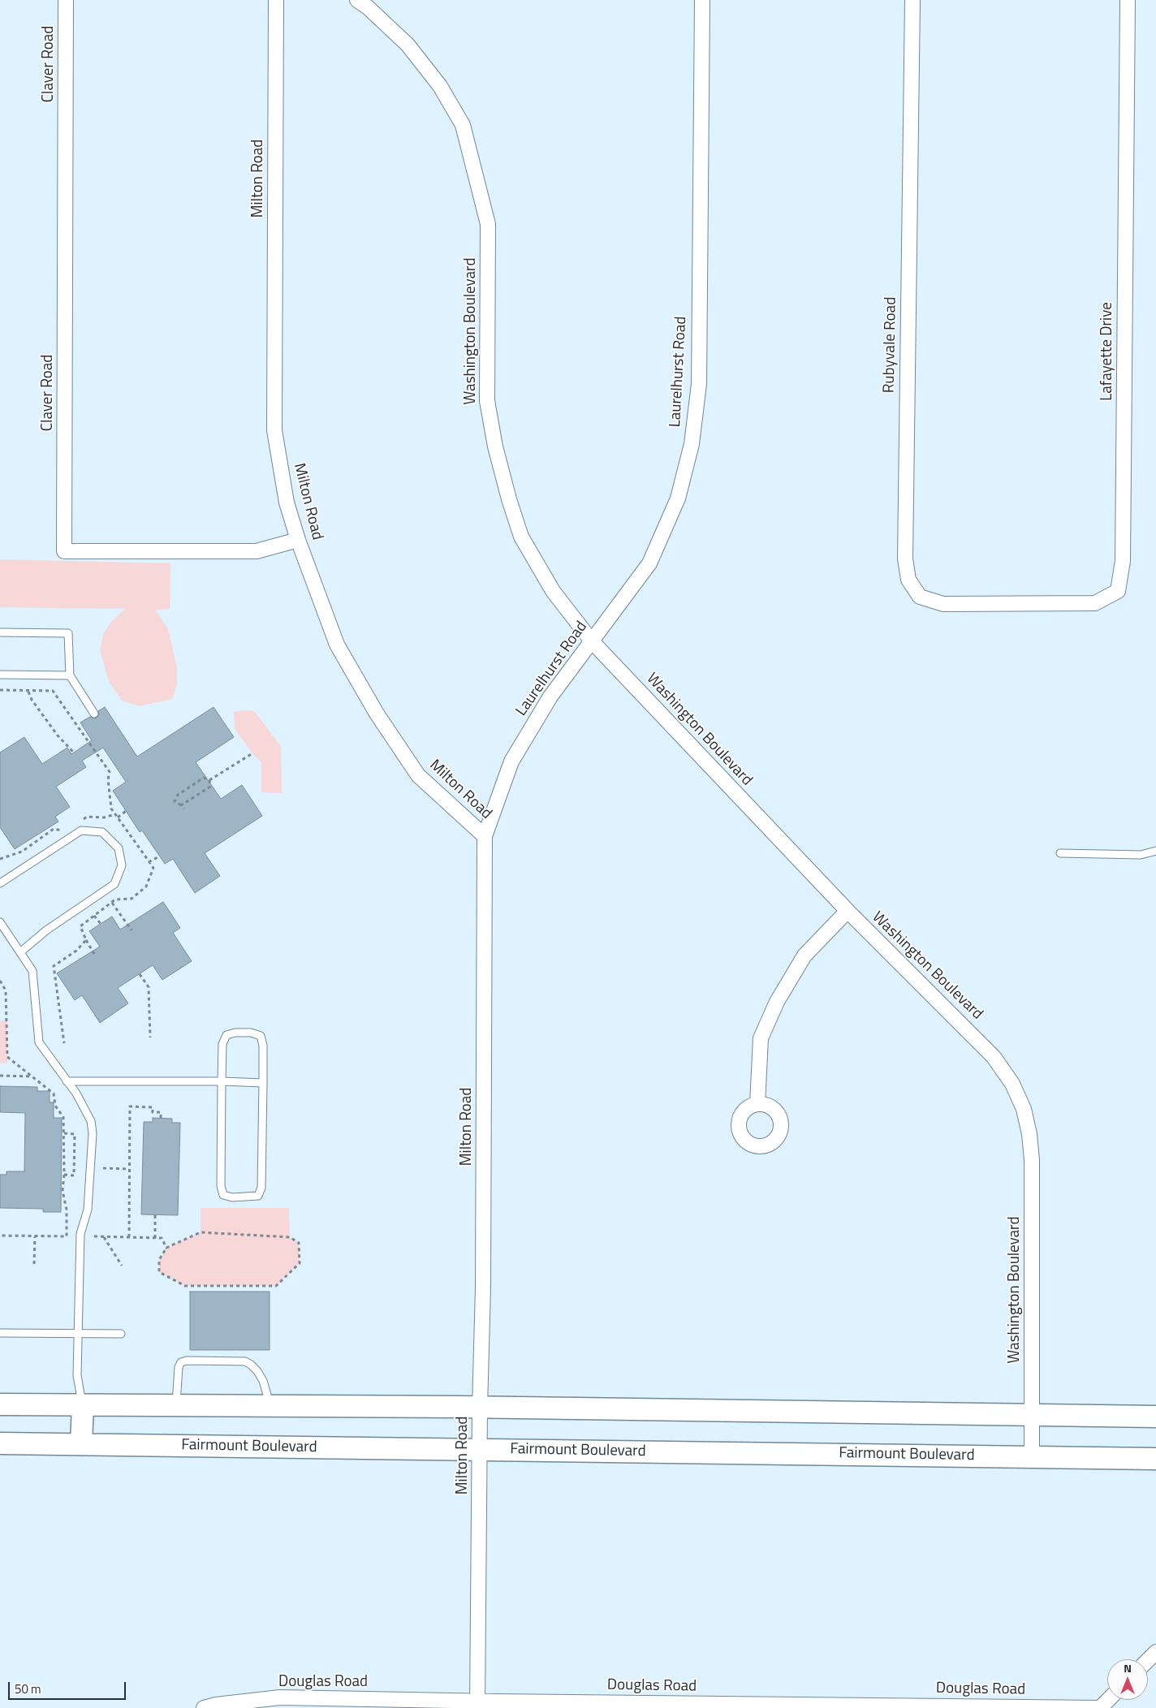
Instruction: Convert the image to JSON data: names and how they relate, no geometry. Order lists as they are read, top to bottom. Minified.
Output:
{"streets":{"main road":["Fairmount Boulevard"],"street":["Claver Road","Milton Road","Washington Boulevard","Rubyvale Road","Lafayette Drive","Laurelhurst Road","Douglas Road"]},"crossings":[["Claver Road","Milton Road"],["Milton Road","Laurelhurst Road"],["Milton Road","Fairmount Boulevard"],["Milton Road","Douglas Road"],["Washington Boulevard","Laurelhurst Road"],["Washington Boulevard","Fairmount Boulevard"],["Rubyvale Road","Lafayette Drive"]],"scale_bar":"50 m","north":"top"}
